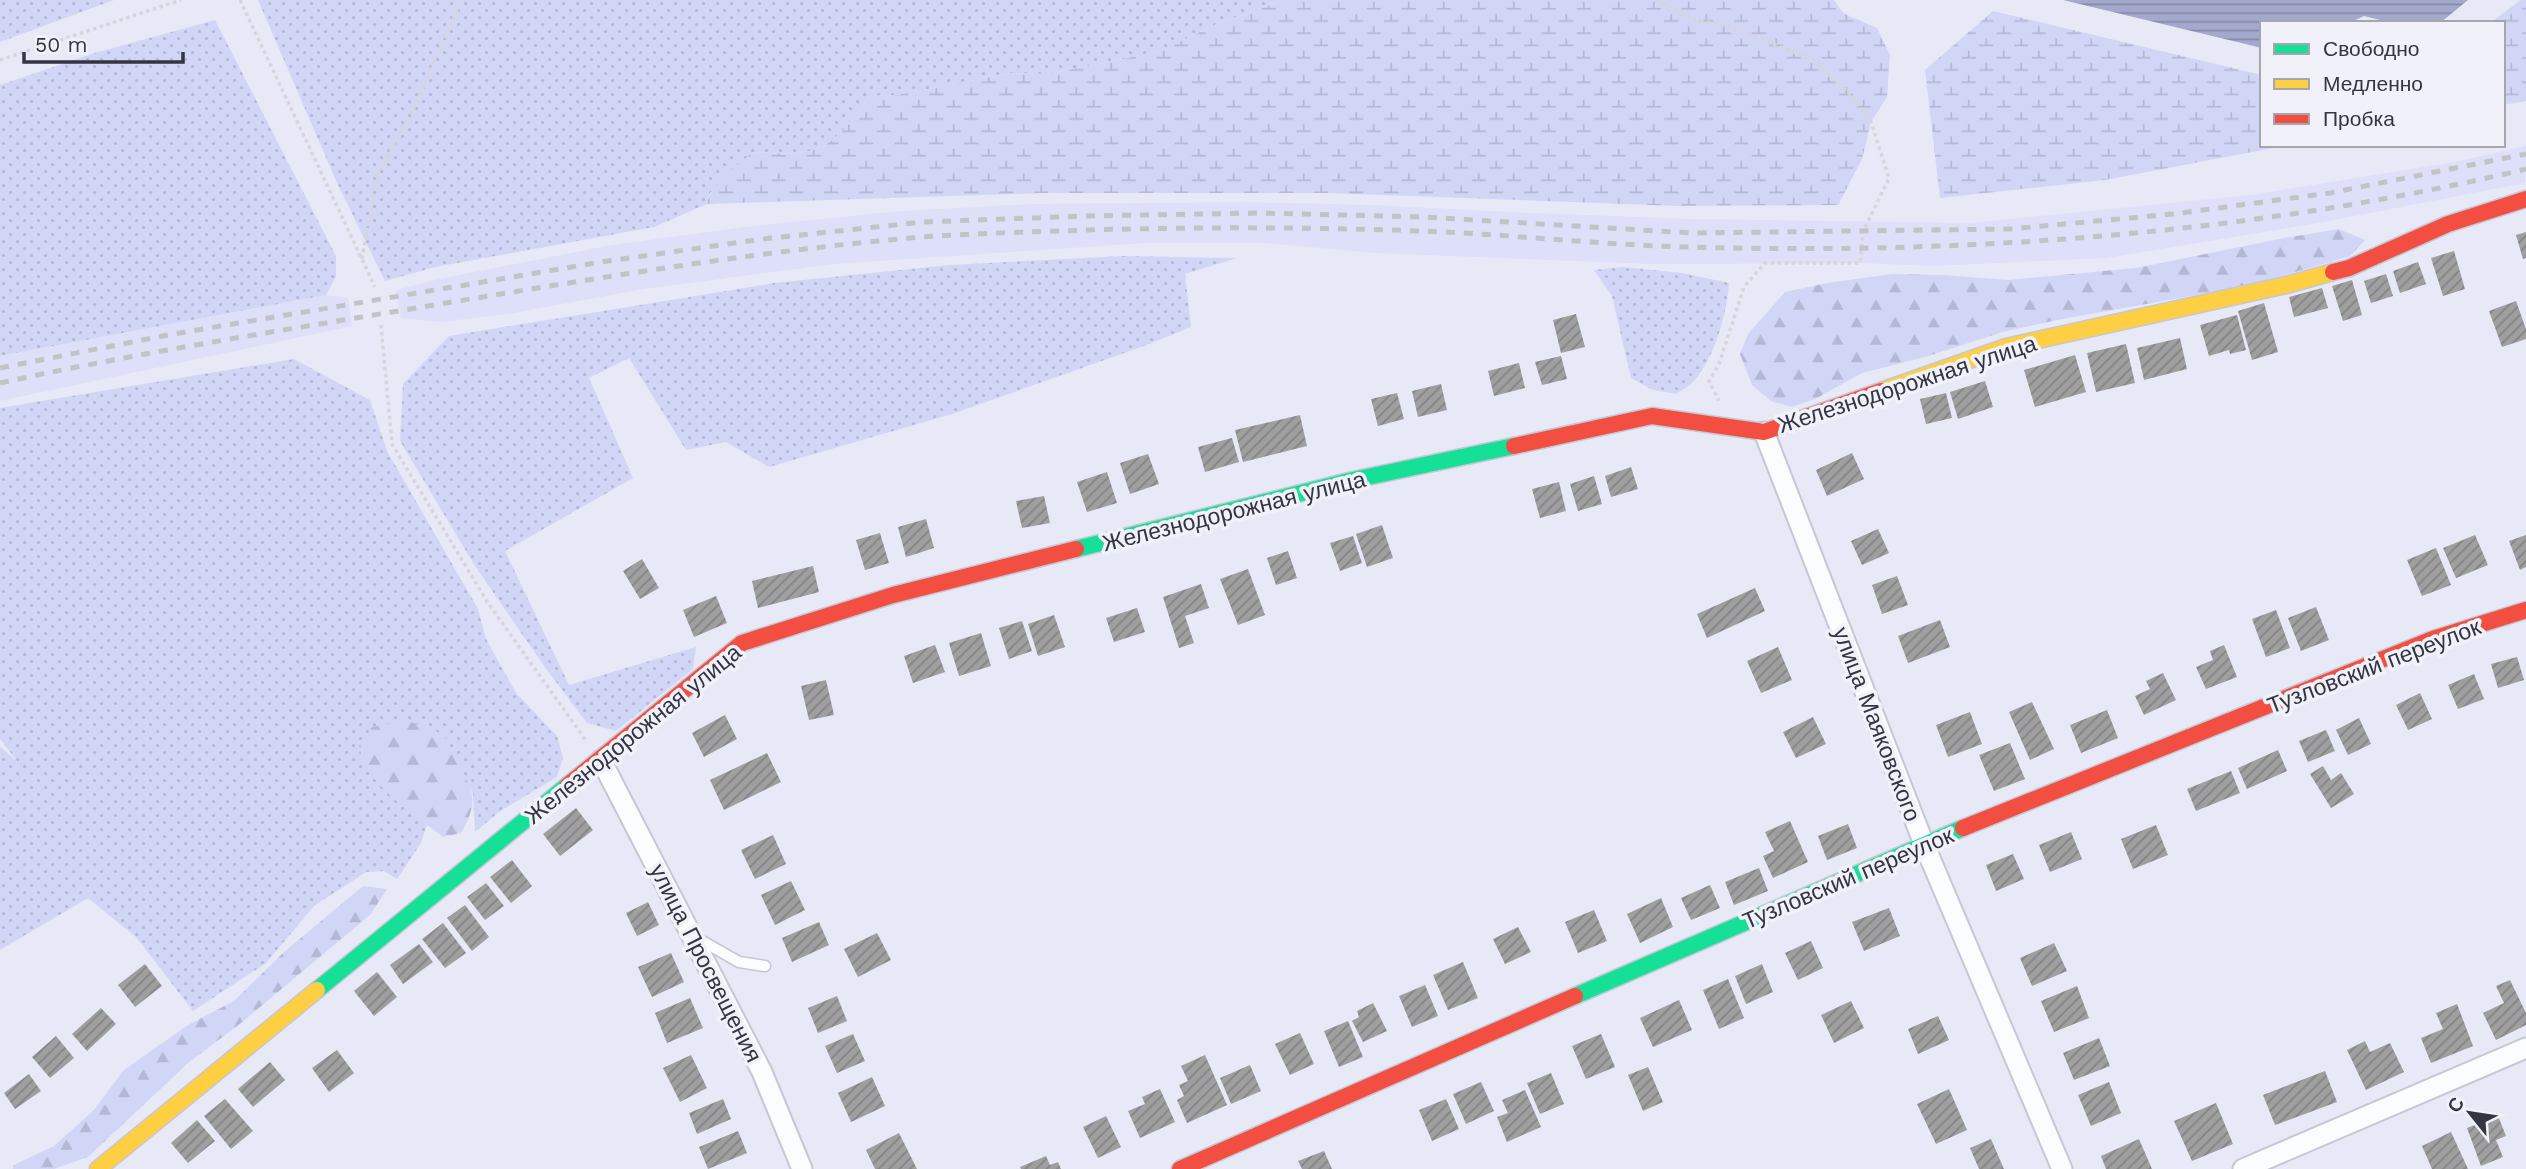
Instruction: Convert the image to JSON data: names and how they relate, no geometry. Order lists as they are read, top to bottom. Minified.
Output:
{"streets":{"street":["Железнодорожная улица","Тузловский переулок","улица Маяковского","улица Просвещения"]},"crossings":[["Железнодорожная улица","улица Маяковского"],["Железнодорожная улица","улица Просвещения"],["Тузловский переулок","улица Маяковского"]],"legend":["Свободно","Медленно","Пробка"],"scale_bar":"50 m","north":"top left"}
